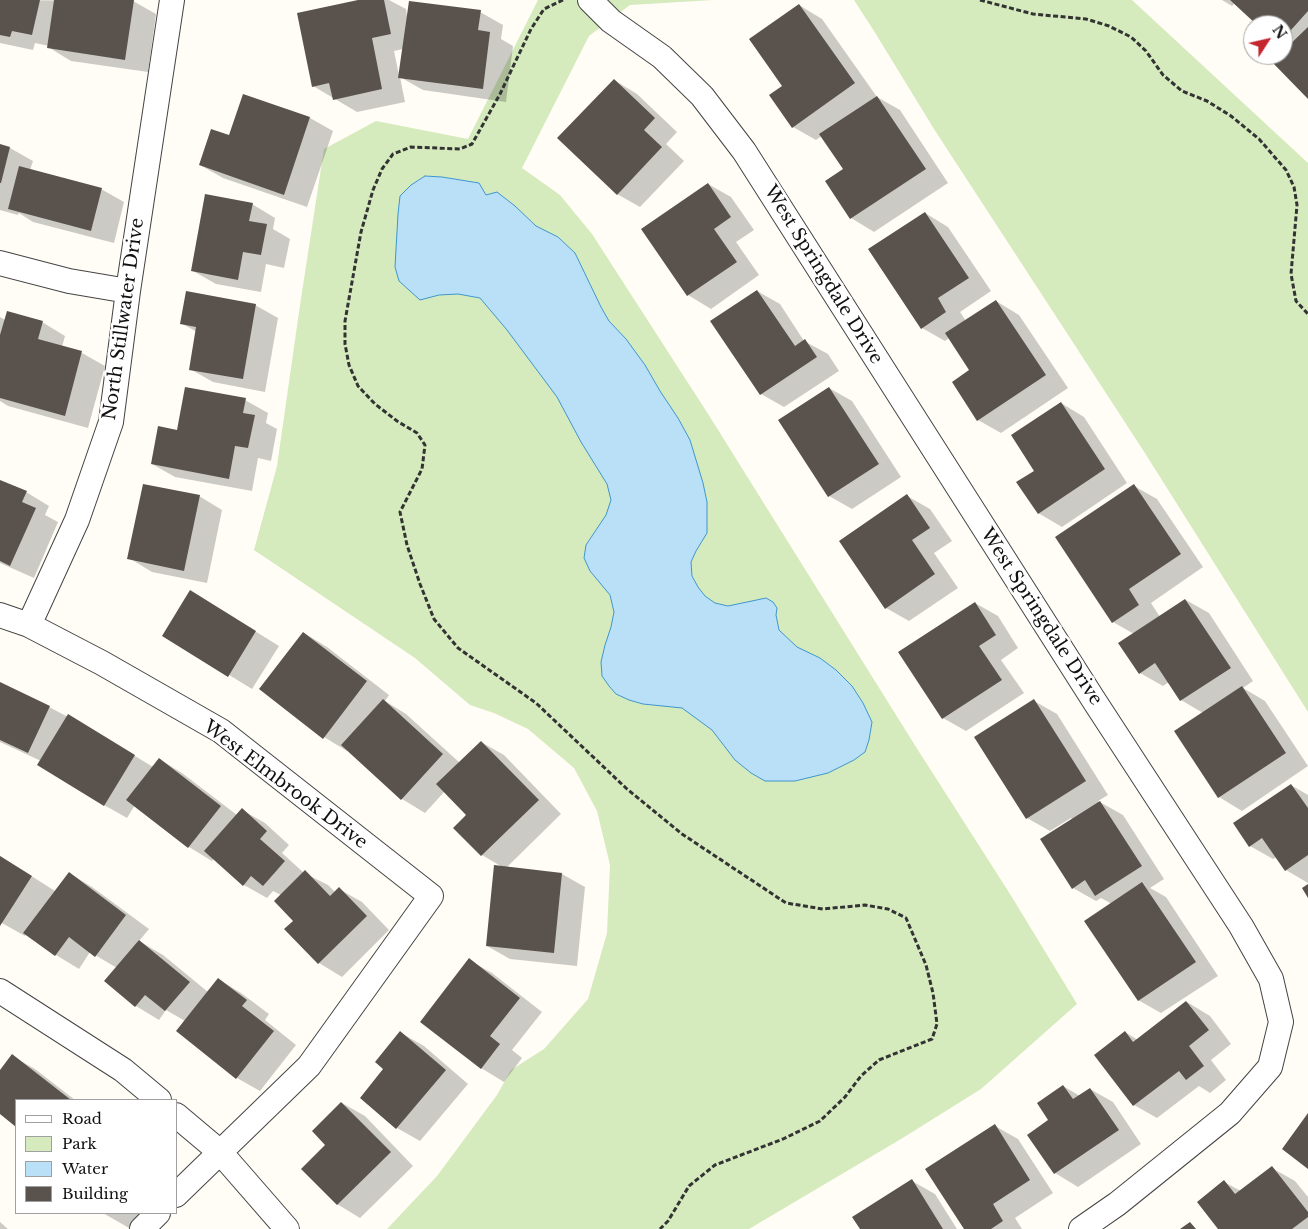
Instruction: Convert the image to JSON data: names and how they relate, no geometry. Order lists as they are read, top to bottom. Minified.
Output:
{"streets":{"street":["West Springdale Drive","North Stillwater Drive","West Elmbrook Drive"]},"crossings":[["North Stillwater Drive","West Elmbrook Drive"]],"legend":["Road","Park","Water","Building"],"north":"top right"}
